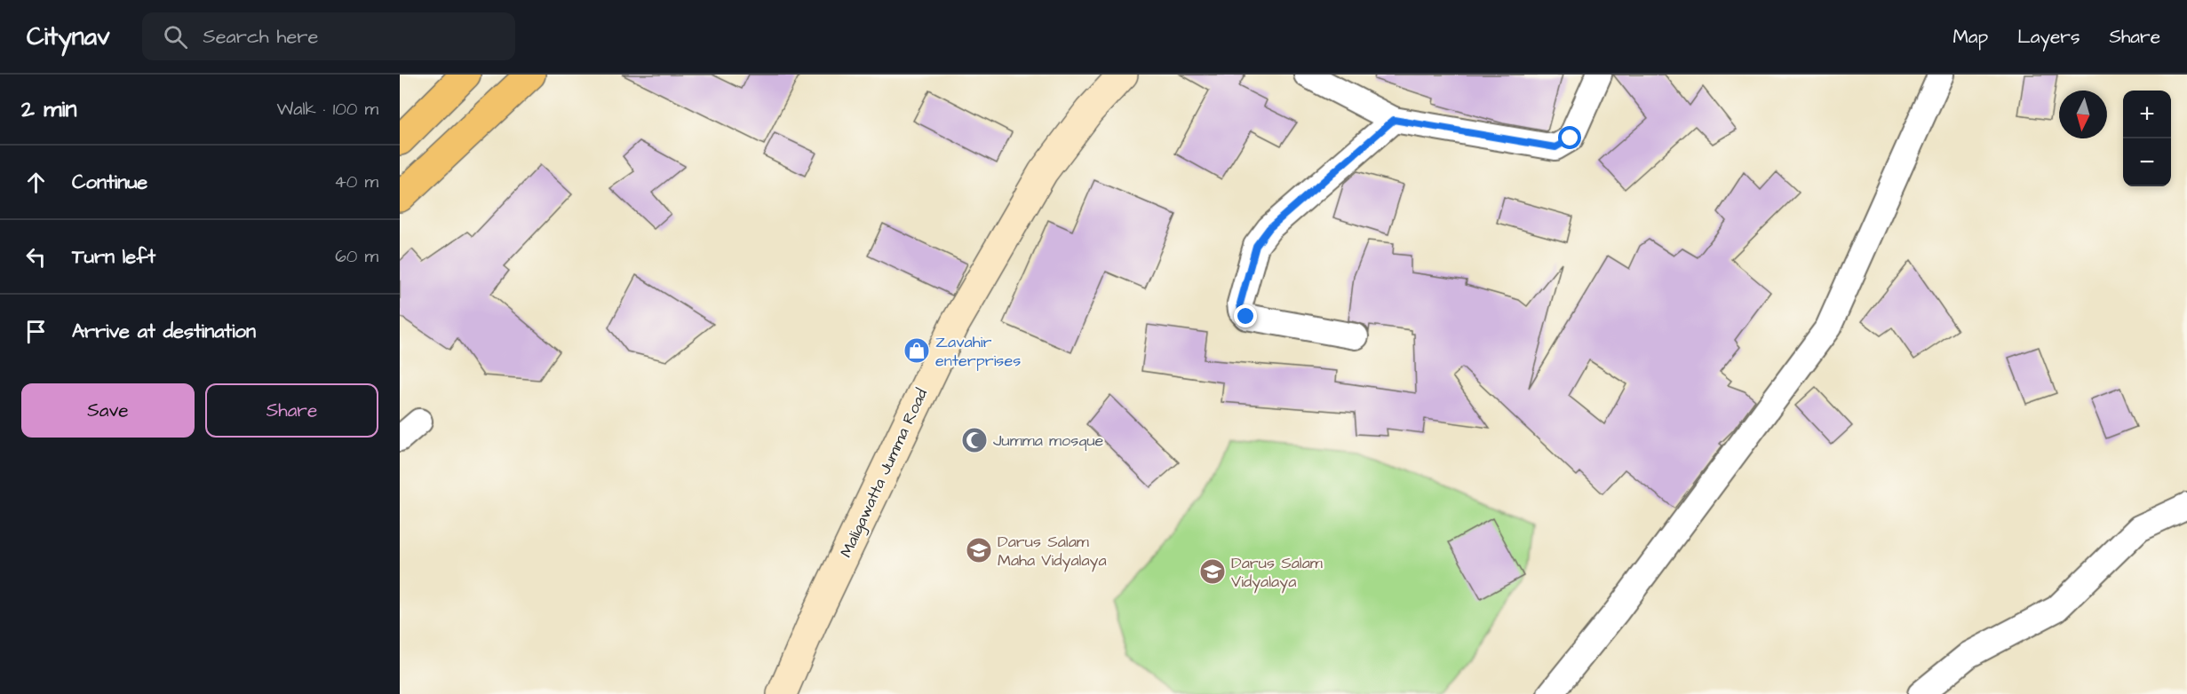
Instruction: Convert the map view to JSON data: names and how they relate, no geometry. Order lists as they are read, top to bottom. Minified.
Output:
{"streets":{"street":["Maligawatta Jumma Road"]},"places":{"shop":["Zavahir enterprises"],"mosque":["Jumma mosque"],"school or university":["Darus Salam Maha Vidyalaya","Darus Salam Vidyalaya"]},"north":"bottom","page":{"header":"Citynav","search":"Search here","nav":["Map","Layers","Share"],"heading":["2 min","Walk · 100 m"],"map_buttons":["+","−"],"list":[["Continue","40 m"],["Turn left","60 m"],"Arrive at destination"],"buttons":["Save","Share"]}}
